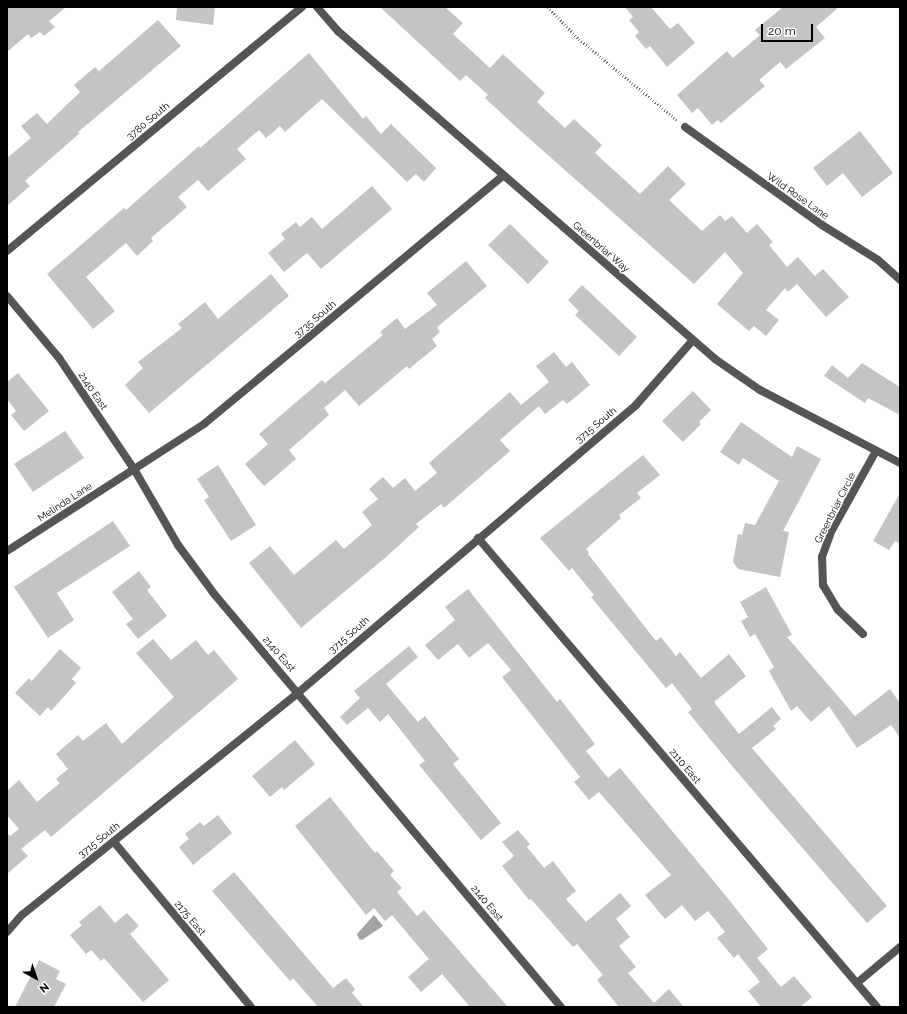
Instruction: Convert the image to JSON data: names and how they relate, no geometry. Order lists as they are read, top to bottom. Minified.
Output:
{"streets":{"street":["3780 South","Wild Rose Lane","Greenbriar Way","3735 South","2140 East","3715 South","Melinda Lane","Greenbriar Circle","2110 East","2175 East"]},"crossings":[["Greenbriar Way","3735 South"],["Greenbriar Way","3715 South"],["Greenbriar Way","Greenbriar Circle"],["3735 South","2140 East"],["3735 South","Melinda Lane"],["2140 East","3715 South"],["2140 East","Melinda Lane"],["3715 South","2110 East"],["3715 South","2175 East"]],"scale_bar":"20 m","north":"bottom right"}
